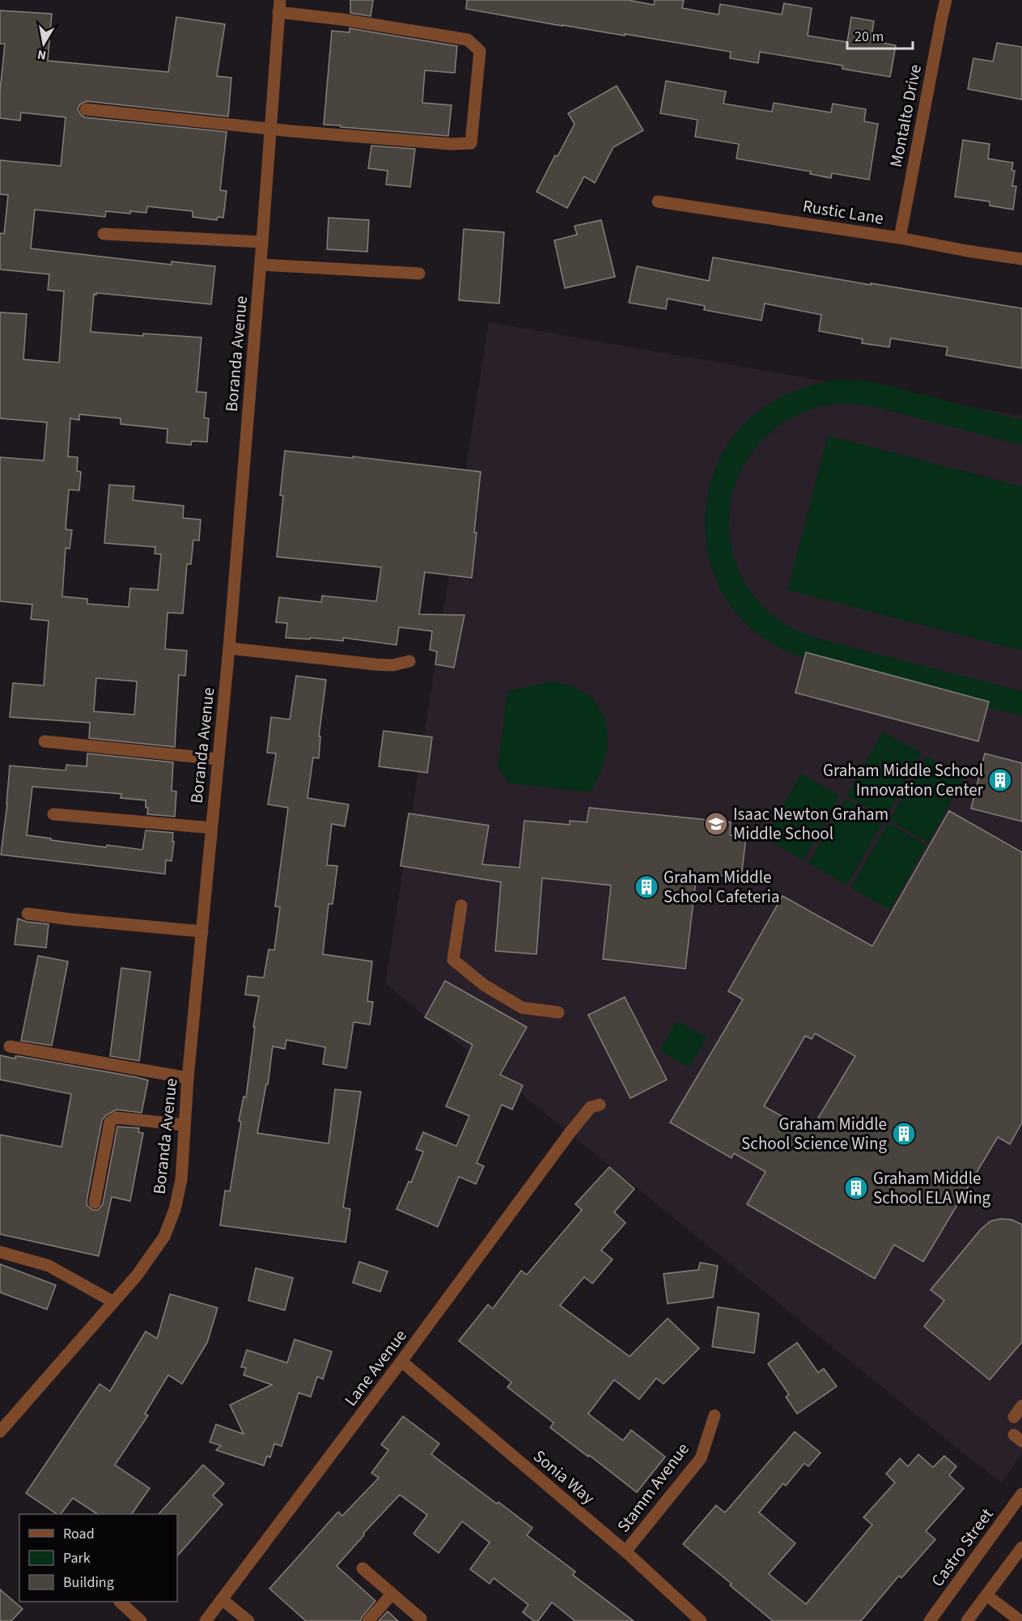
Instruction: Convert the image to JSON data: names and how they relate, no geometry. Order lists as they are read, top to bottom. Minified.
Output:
{"streets":{"street":["Montalto Drive","Rustic Lane","Boranda Avenue","Lane Avenue","Sonia Way","Stamm Avenue","Castro Street"]},"crossings":[["Montalto Drive","Rustic Lane"],["Lane Avenue","Sonia Way"],["Sonia Way","Stamm Avenue"]],"places":{"building":["Graham Middle School Innovation Center","Graham Middle School Cafeteria","Graham Middle School Science Wing","Graham Middle School ELA Wing"],"school or university":["Isaac Newton Graham Middle School"]},"legend":["Road","Park","Building"],"scale_bar":"20 m","north":"bottom"}
